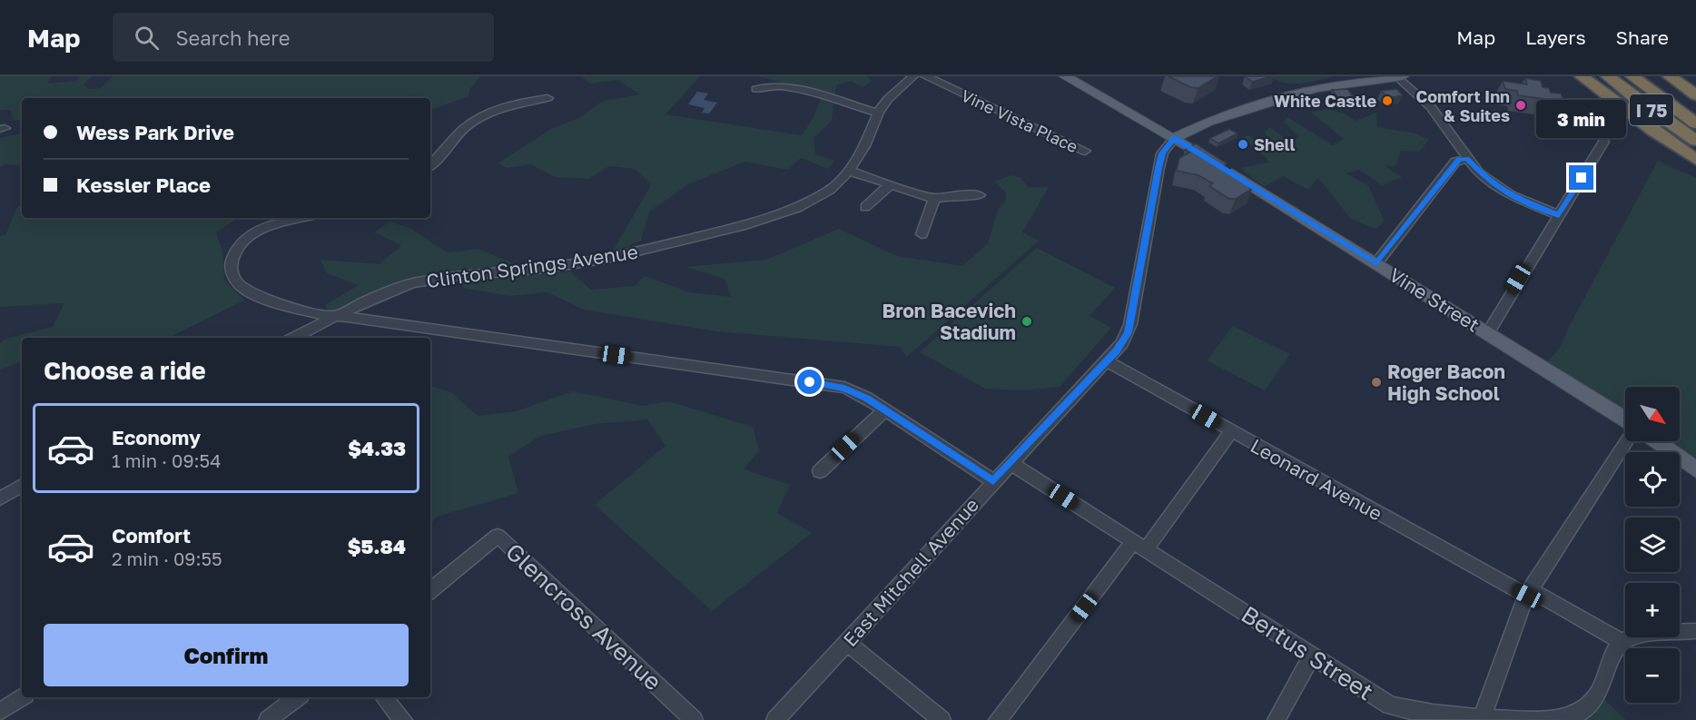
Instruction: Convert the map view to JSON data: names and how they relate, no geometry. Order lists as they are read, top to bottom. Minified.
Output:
{"streets":{"highway":["I 75"],"main road":["Vine Street"],"street":["Vine Vista Place","Clinton Springs Avenue","Leonard Avenue","East Mitchell Avenue","Glencross Avenue","Bertus Street"]},"crossings":[["Vine Street","East Mitchell Avenue"],["Leonard Avenue","East Mitchell Avenue"],["Leonard Avenue","Bertus Street"],["East Mitchell Avenue","Bertus Street"]],"places":["White Castle","Comfort Inn & Suites","Shell","Bron Bacevich Stadium","Roger Bacon High School"],"north":"bottom right","page":{"header":"Map","search":"Search here","nav":["Map","Layers","Share"],"banner":["Wess Park Drive","Kessler Place"],"bubble":"3 min","heading":"Choose a ride","map_buttons":["+","−"],"list":[{"name":"Economy","note":"1 min · 09:54","value":"$4.33"},{"name":"Comfort","note":"2 min · 09:55","value":"$5.84"}],"buttons":"Confirm"}}
